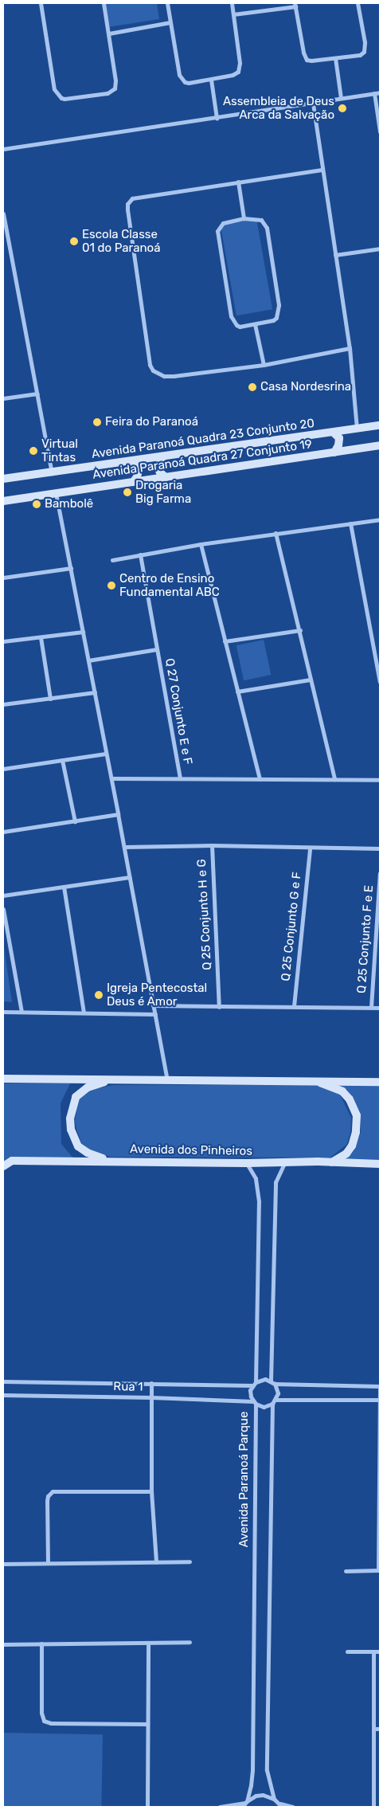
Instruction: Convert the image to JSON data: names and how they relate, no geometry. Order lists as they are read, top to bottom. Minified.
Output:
{"streets":{"street":["Avenida Paranoá Quadra 23 Conjunto 20","Avenida Paranoá Quadra 27 Conjunto 19","Q 27 Conjunto E e F","Q 25 Conjunto H e G","Q 25 Conjunto G e F","Q 25 Conjunto F e E","Avenida dos Pinheiros","Rua 1","Avenida Paranoá Parque"]},"crossings":[["Avenida dos Pinheiros","Avenida Paranoá Parque"],["Rua 1","Avenida Paranoá Parque"]],"places":["Assembleia de Deus Arca da Salvação","Escola Classe 01 do Paranoá","Casa Nordesrina","Feira do Paranoá","Virtual Tintas","Drogaria Big Farma","Bambolê","Centro de Ensino Fundamental ABC","Igreja Pentecostal Deus é Amor"]}
